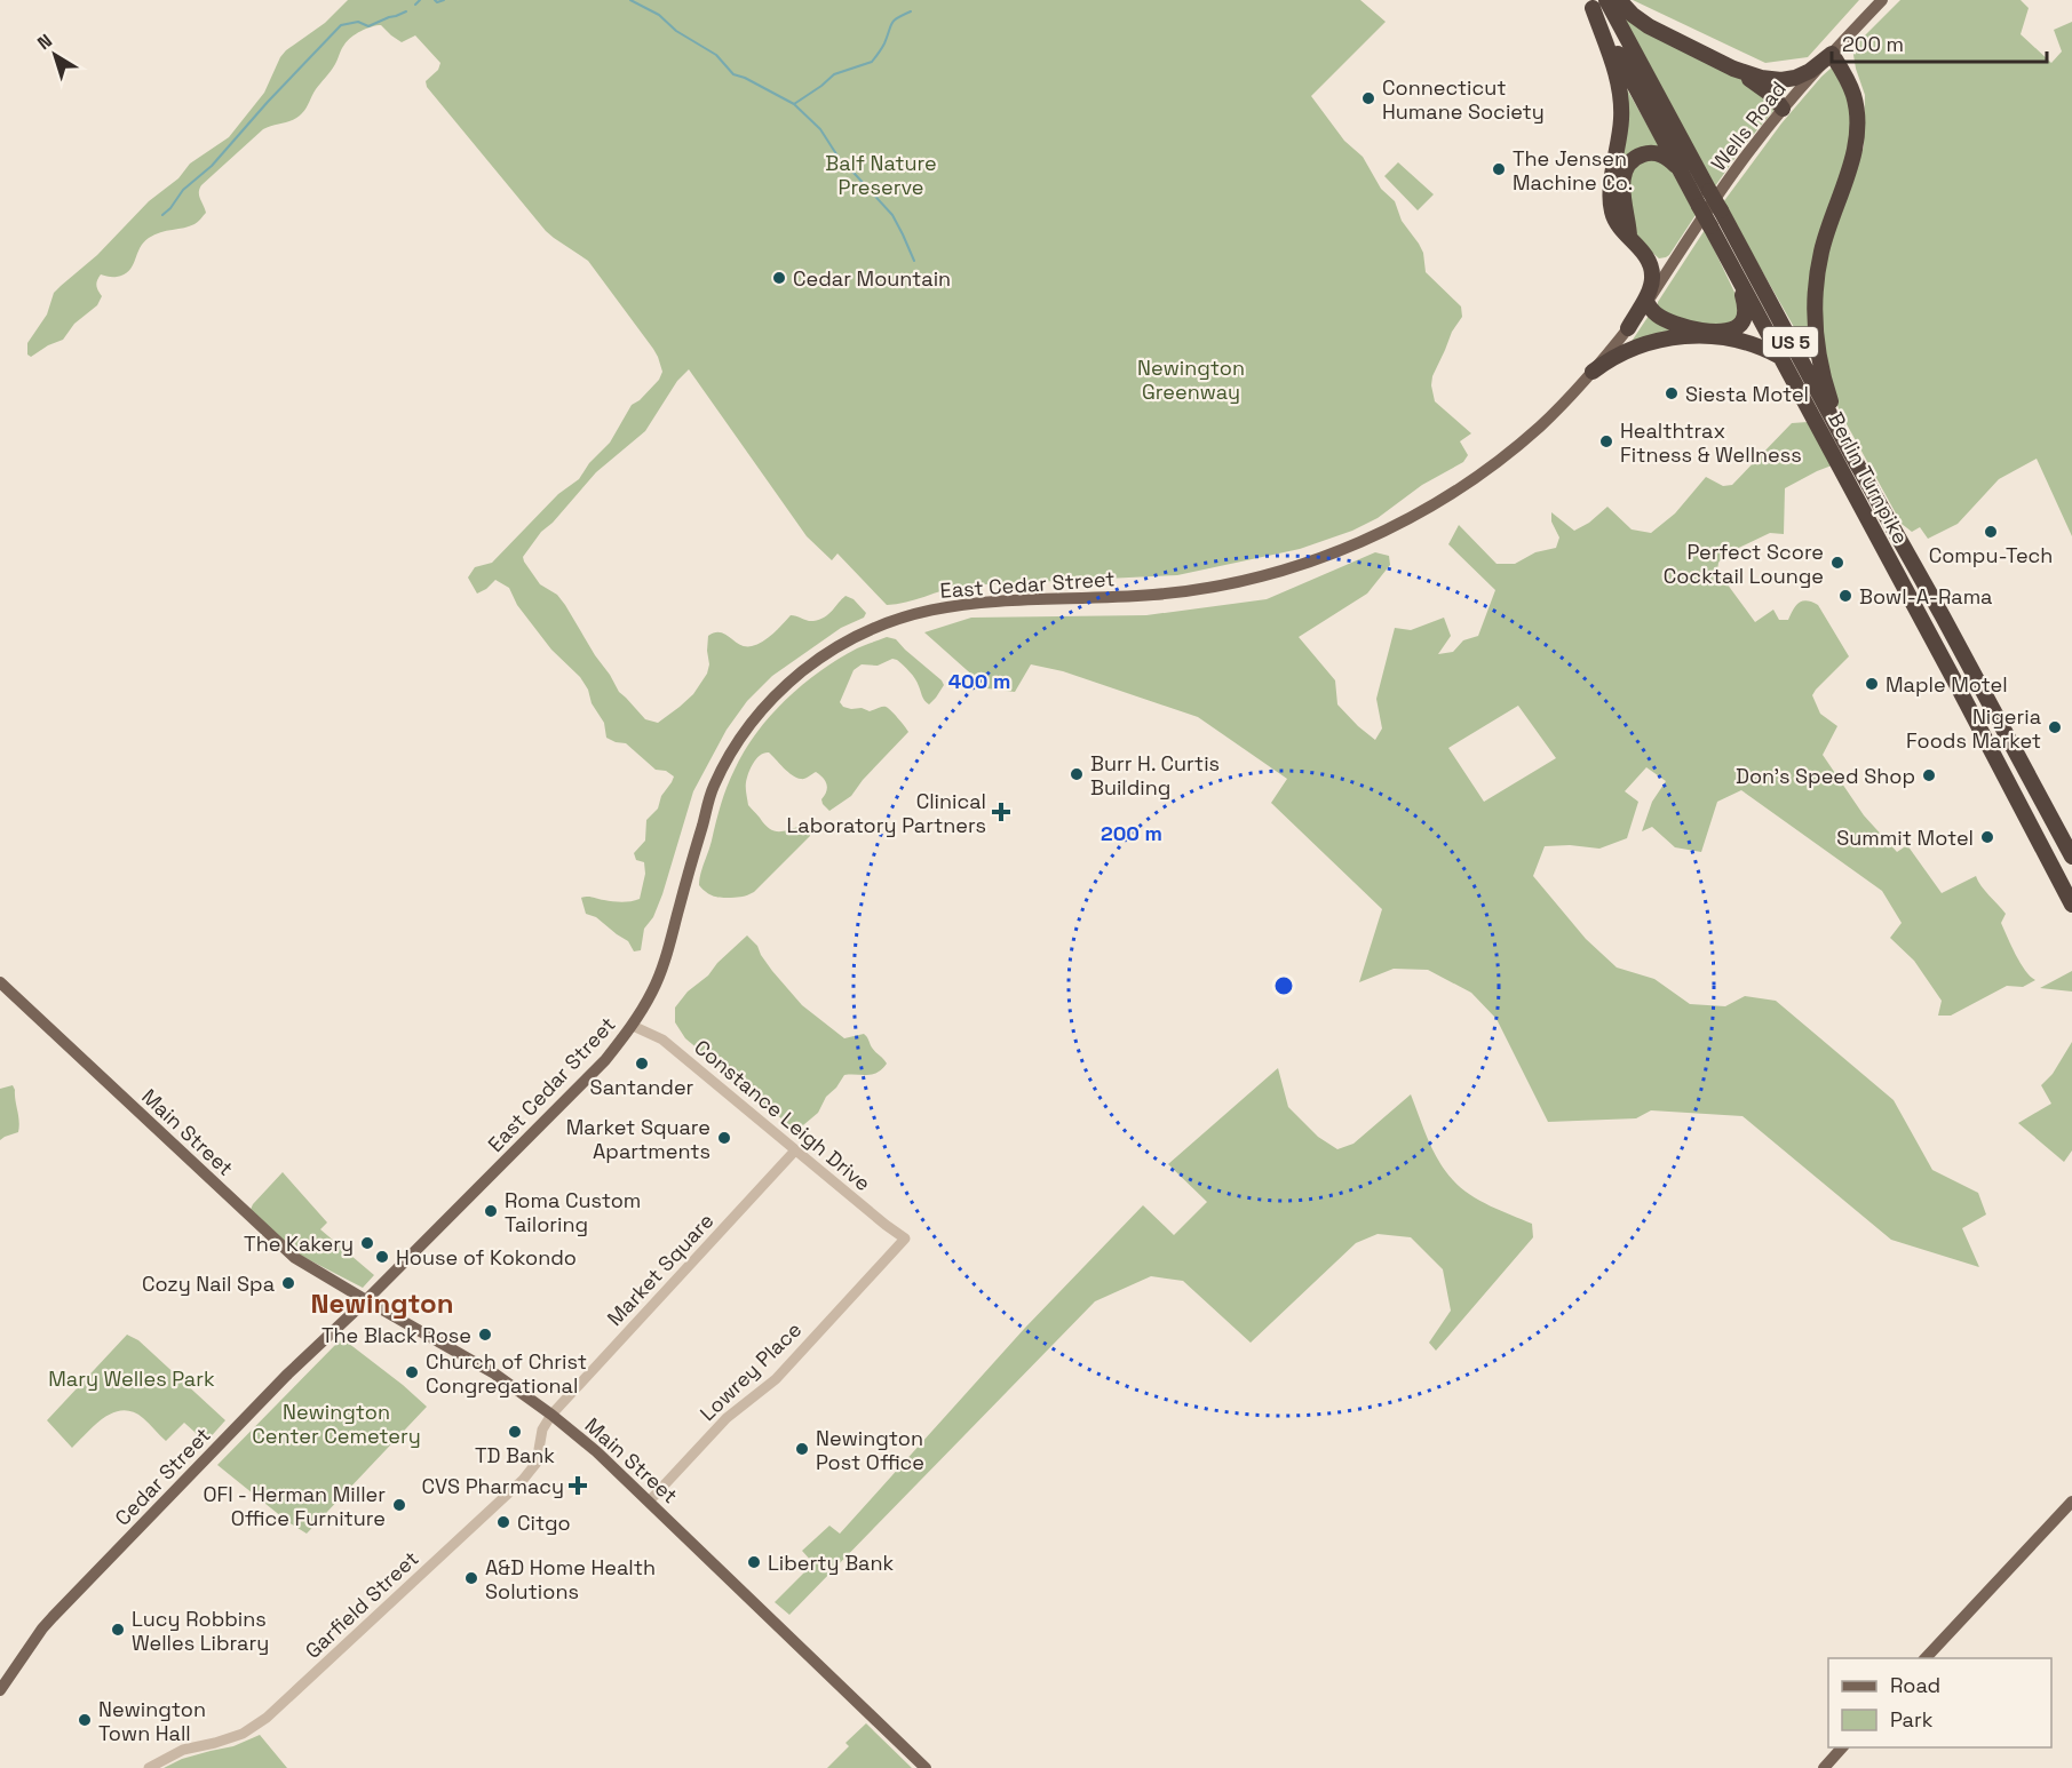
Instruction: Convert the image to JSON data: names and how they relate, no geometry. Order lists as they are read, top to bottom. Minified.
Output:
{"streets":{"highway":["US 5","Berlin Turnpike"],"main road":["Wells Road","East Cedar Street","Main Street","Cedar Street"],"street":["Constance Leigh Drive","Market Square","Lowrey Place","Garfield Street"]},"crossings":[["Wells Road","East Cedar Street"],["East Cedar Street","Constance Leigh Drive"],["East Cedar Street","Main Street"],["East Cedar Street","Cedar Street"],["Constance Leigh Drive","Market Square"],["Constance Leigh Drive","Lowrey Place"],["Main Street","Market Square"],["Main Street","Lowrey Place"],["Main Street","Cedar Street"],["Main Street","Garfield Street"],["Market Square","Garfield Street"]],"districts":["Newington"],"parks":["Balf Nature Preserve","Newington Greenway","Mary Welles Park","Newington Center Cemetery"],"places":{"other":["Connecticut Humane Society","The Jensen Machine Co.","Cedar Mountain","Siesta Motel","Healthtrax Fitness & Wellness","Compu-Tech","Perfect Score Cocktail Lounge","Bowl-A-Rama","Maple Motel","Nigeria Foods Market","Burr H. Curtis Building","Don's Speed Shop","Summit Motel","Santander","Market Square Apartments","Roma Custom Tailoring","The Kakery","House of Kokondo","Cozy Nail Spa","The Black Rose","Church of Christ Congregational","TD Bank","Newington Post Office","OFI - Herman Miller Office Furniture","Citgo","Liberty Bank","A&D Home Health Solutions","Lucy Robbins Welles Library","Newington Town Hall"],"health":["Clinical Laboratory Partners","CVS Pharmacy"]},"legend":["Road","Park"],"scale_bar":"200 m","north":"top left","rings":["400 m","200 m"]}
